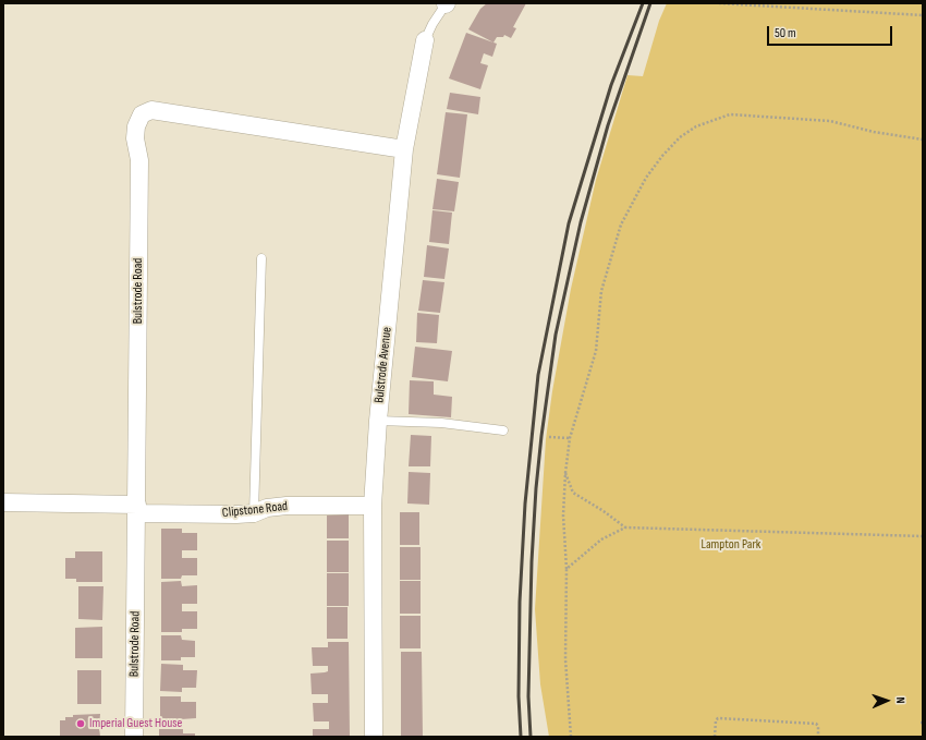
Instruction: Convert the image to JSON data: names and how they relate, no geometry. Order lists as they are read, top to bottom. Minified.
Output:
{"streets":{"street":["Bulstrode Road","Bulstrode Avenue","Clipstone Road"]},"crossings":[["Bulstrode Road","Bulstrode Avenue"],["Bulstrode Road","Clipstone Road"],["Bulstrode Avenue","Clipstone Road"]],"parks":["Lampton Park"],"places":["Imperial Guest House"],"scale_bar":"50 m","north":"right"}
